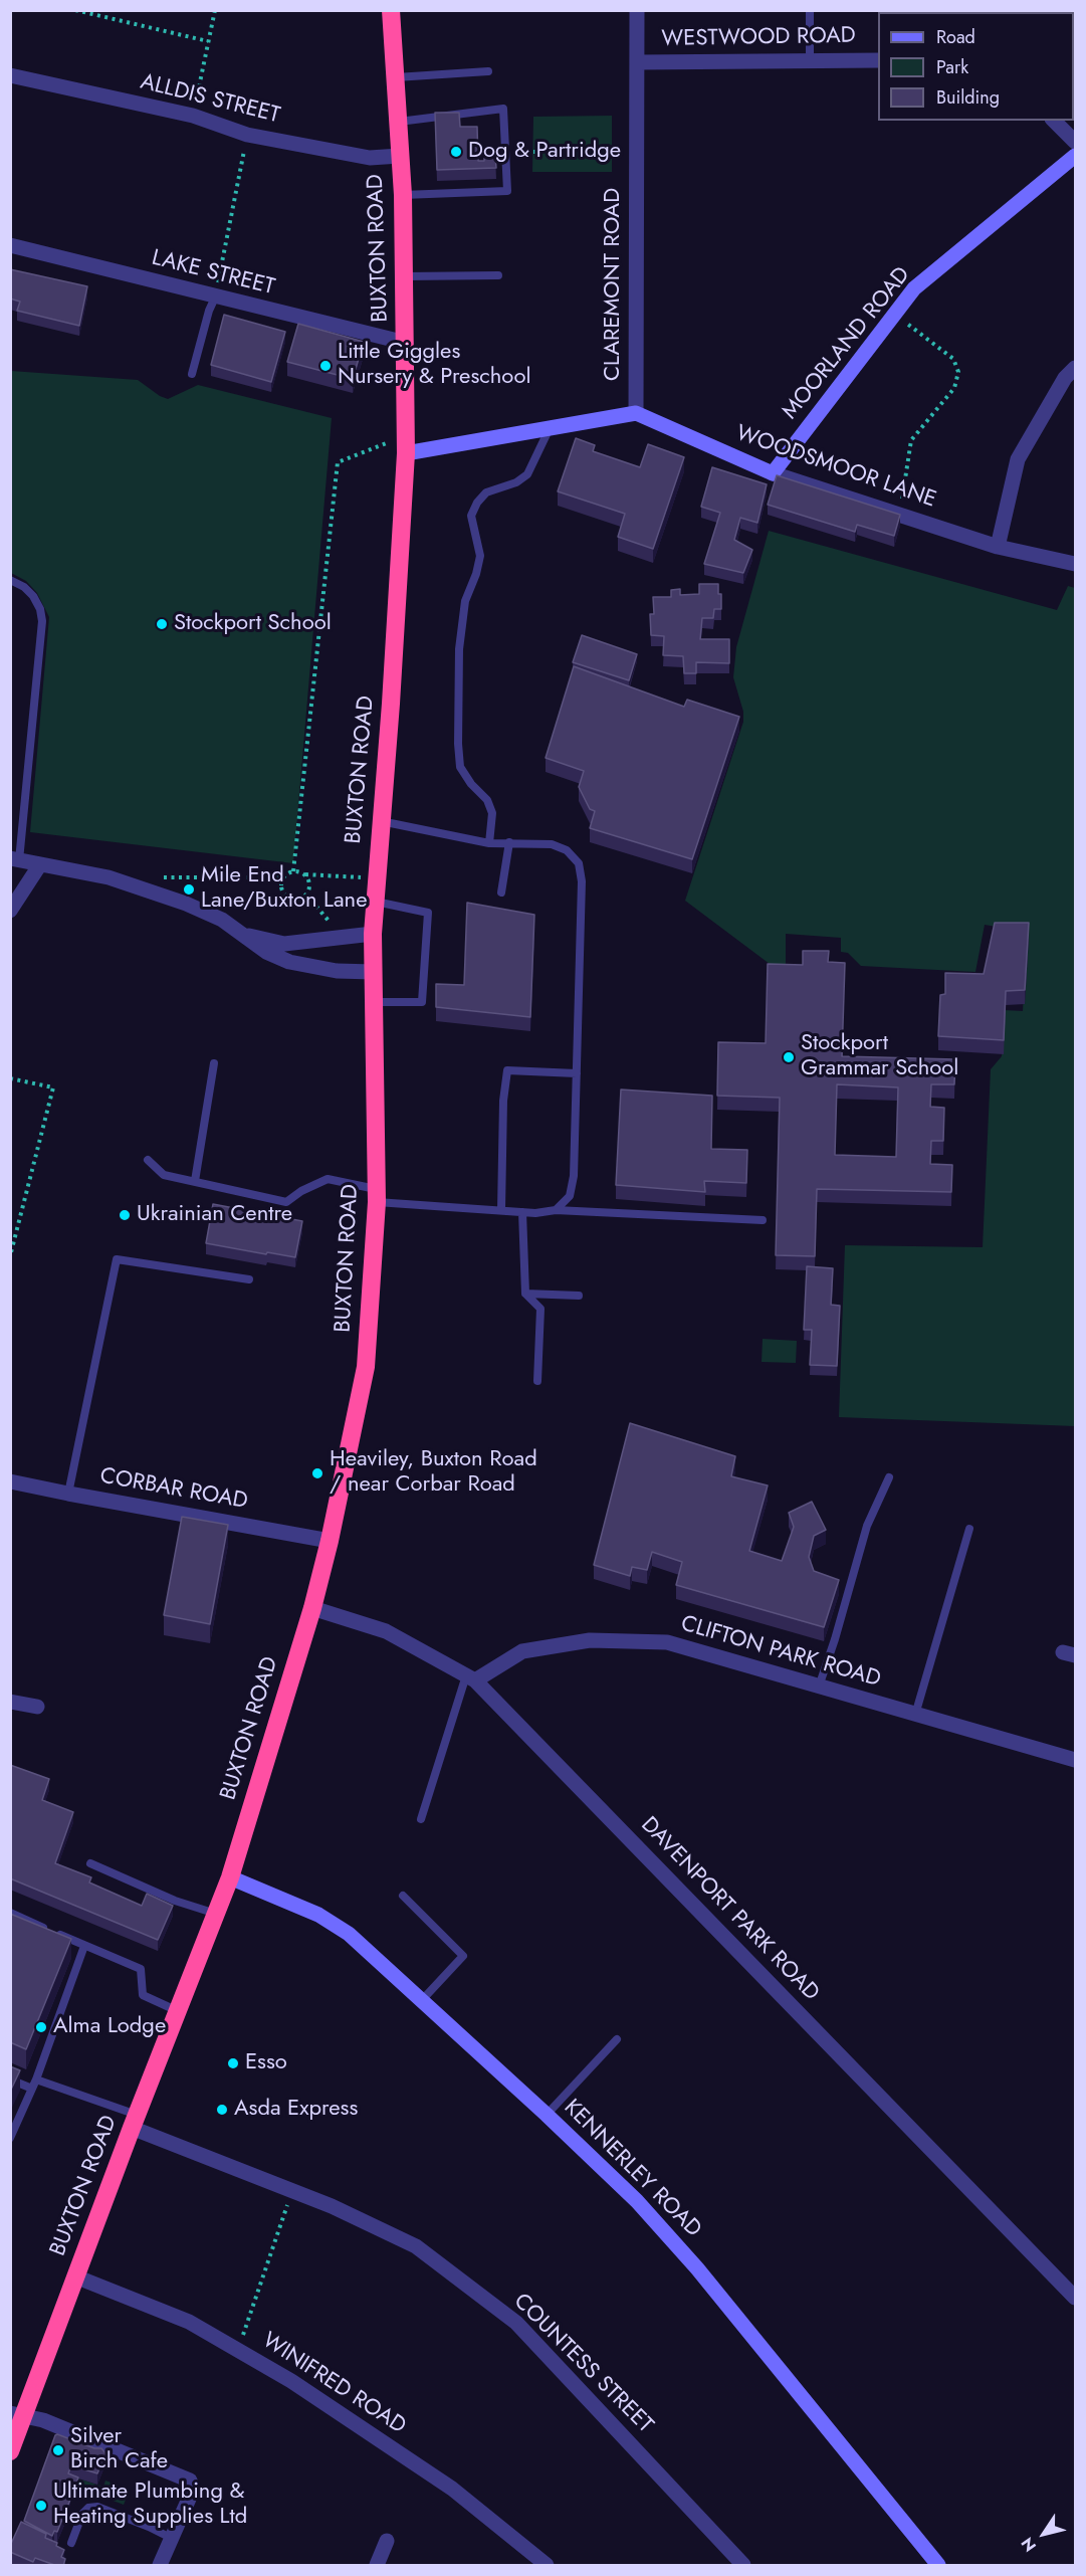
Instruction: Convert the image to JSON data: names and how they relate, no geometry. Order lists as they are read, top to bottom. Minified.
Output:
{"streets":{"highway":["BUXTON ROAD"],"street":["WESTWOOD ROAD","ALLDIS STREET","LAKE STREET","CLAREMONT ROAD","MOORLAND ROAD","WOODSMOOR LANE","CORBAR ROAD","CLIFTON PARK ROAD","DAVENPORT PARK ROAD","KENNERLEY ROAD","COUNTESS STREET","WINIFRED ROAD"]},"crossings":[["WESTWOOD ROAD","CLAREMONT ROAD"],["ALLDIS STREET","BUXTON ROAD"],["BUXTON ROAD","LAKE STREET"],["BUXTON ROAD","CORBAR ROAD"],["BUXTON ROAD","DAVENPORT PARK ROAD"],["BUXTON ROAD","KENNERLEY ROAD"],["BUXTON ROAD","COUNTESS STREET"],["BUXTON ROAD","WINIFRED ROAD"],["CLAREMONT ROAD","WOODSMOOR LANE"],["MOORLAND ROAD","WOODSMOOR LANE"],["CLIFTON PARK ROAD","DAVENPORT PARK ROAD"]],"places":["Dog & Partridge","Little Giggles Nursery & Preschool","Stockport School","Mile End Lane/Buxton Lane","Stockport Grammar School","Ukrainian Centre","Heaviley, Buxton Road / near Corbar Road","Alma Lodge","Esso","Asda Express","Silver Birch Cafe","Ultimate Plumbing & Heating Supplies Ltd"],"legend":["Road","Park","Building"],"north":"bottom left"}
